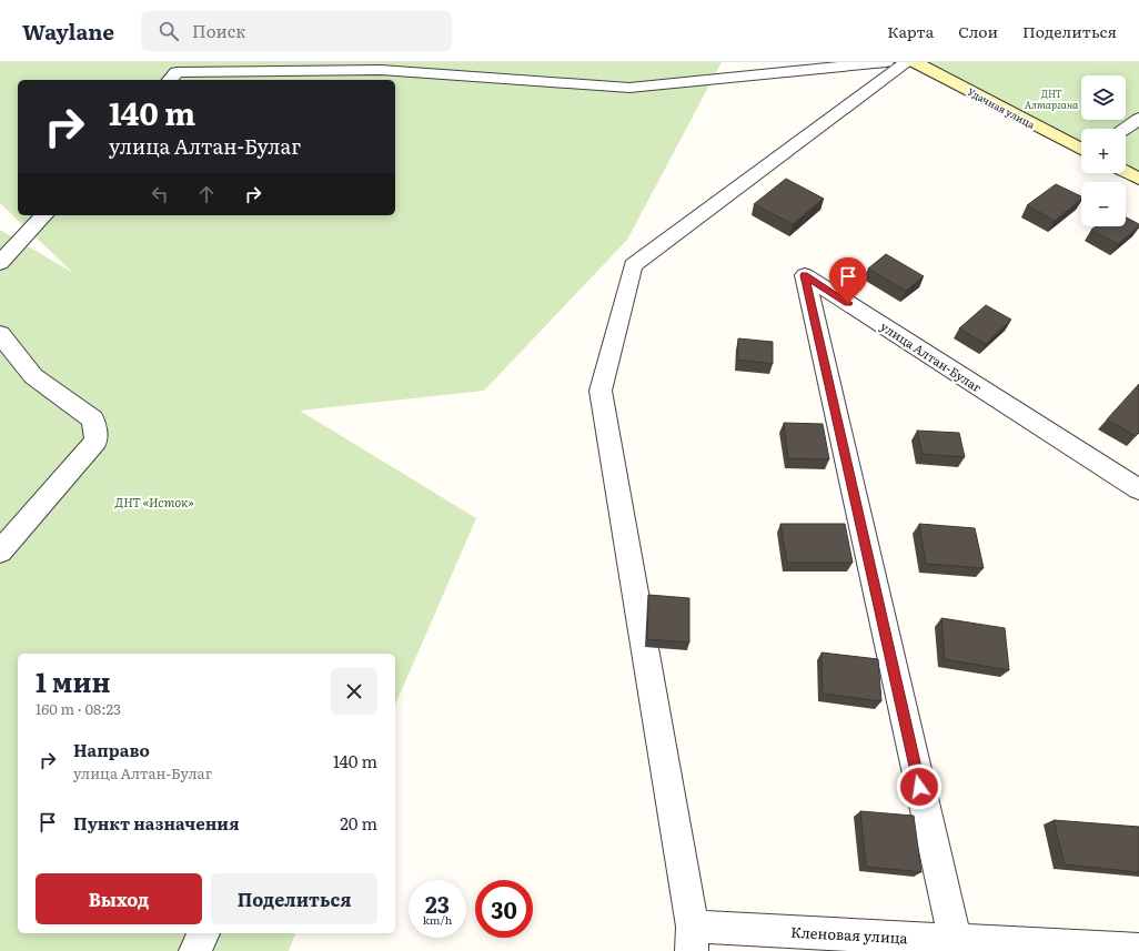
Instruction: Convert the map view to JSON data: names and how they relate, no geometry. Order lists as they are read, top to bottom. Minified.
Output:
{"streets":{"street":["Удачная улица","улица Алтан-Булаг","Кленовая улица"]},"crossings":[["улица Алтан-Булаг","Кленовая улица"]],"parks":["ДНТ Алтаргана","ДНТ «Исток»"],"page":{"header":"Waylane","search":"Поиск","nav":["Карта","Слои","Поделиться"],"map_buttons":["+","−"],"turn":["140 m","улица Алтан-Булаг"],"heading":["1 мин","160 m · 08:23"],"list":[{"name":"Направо","note":"улица Алтан-Булаг","value":"140 m"},{"name":"Пункт назначения","value":"20 m"}],"buttons":["Выход","Поделиться"],"speed":"23 km/h","limit":"30"}}
